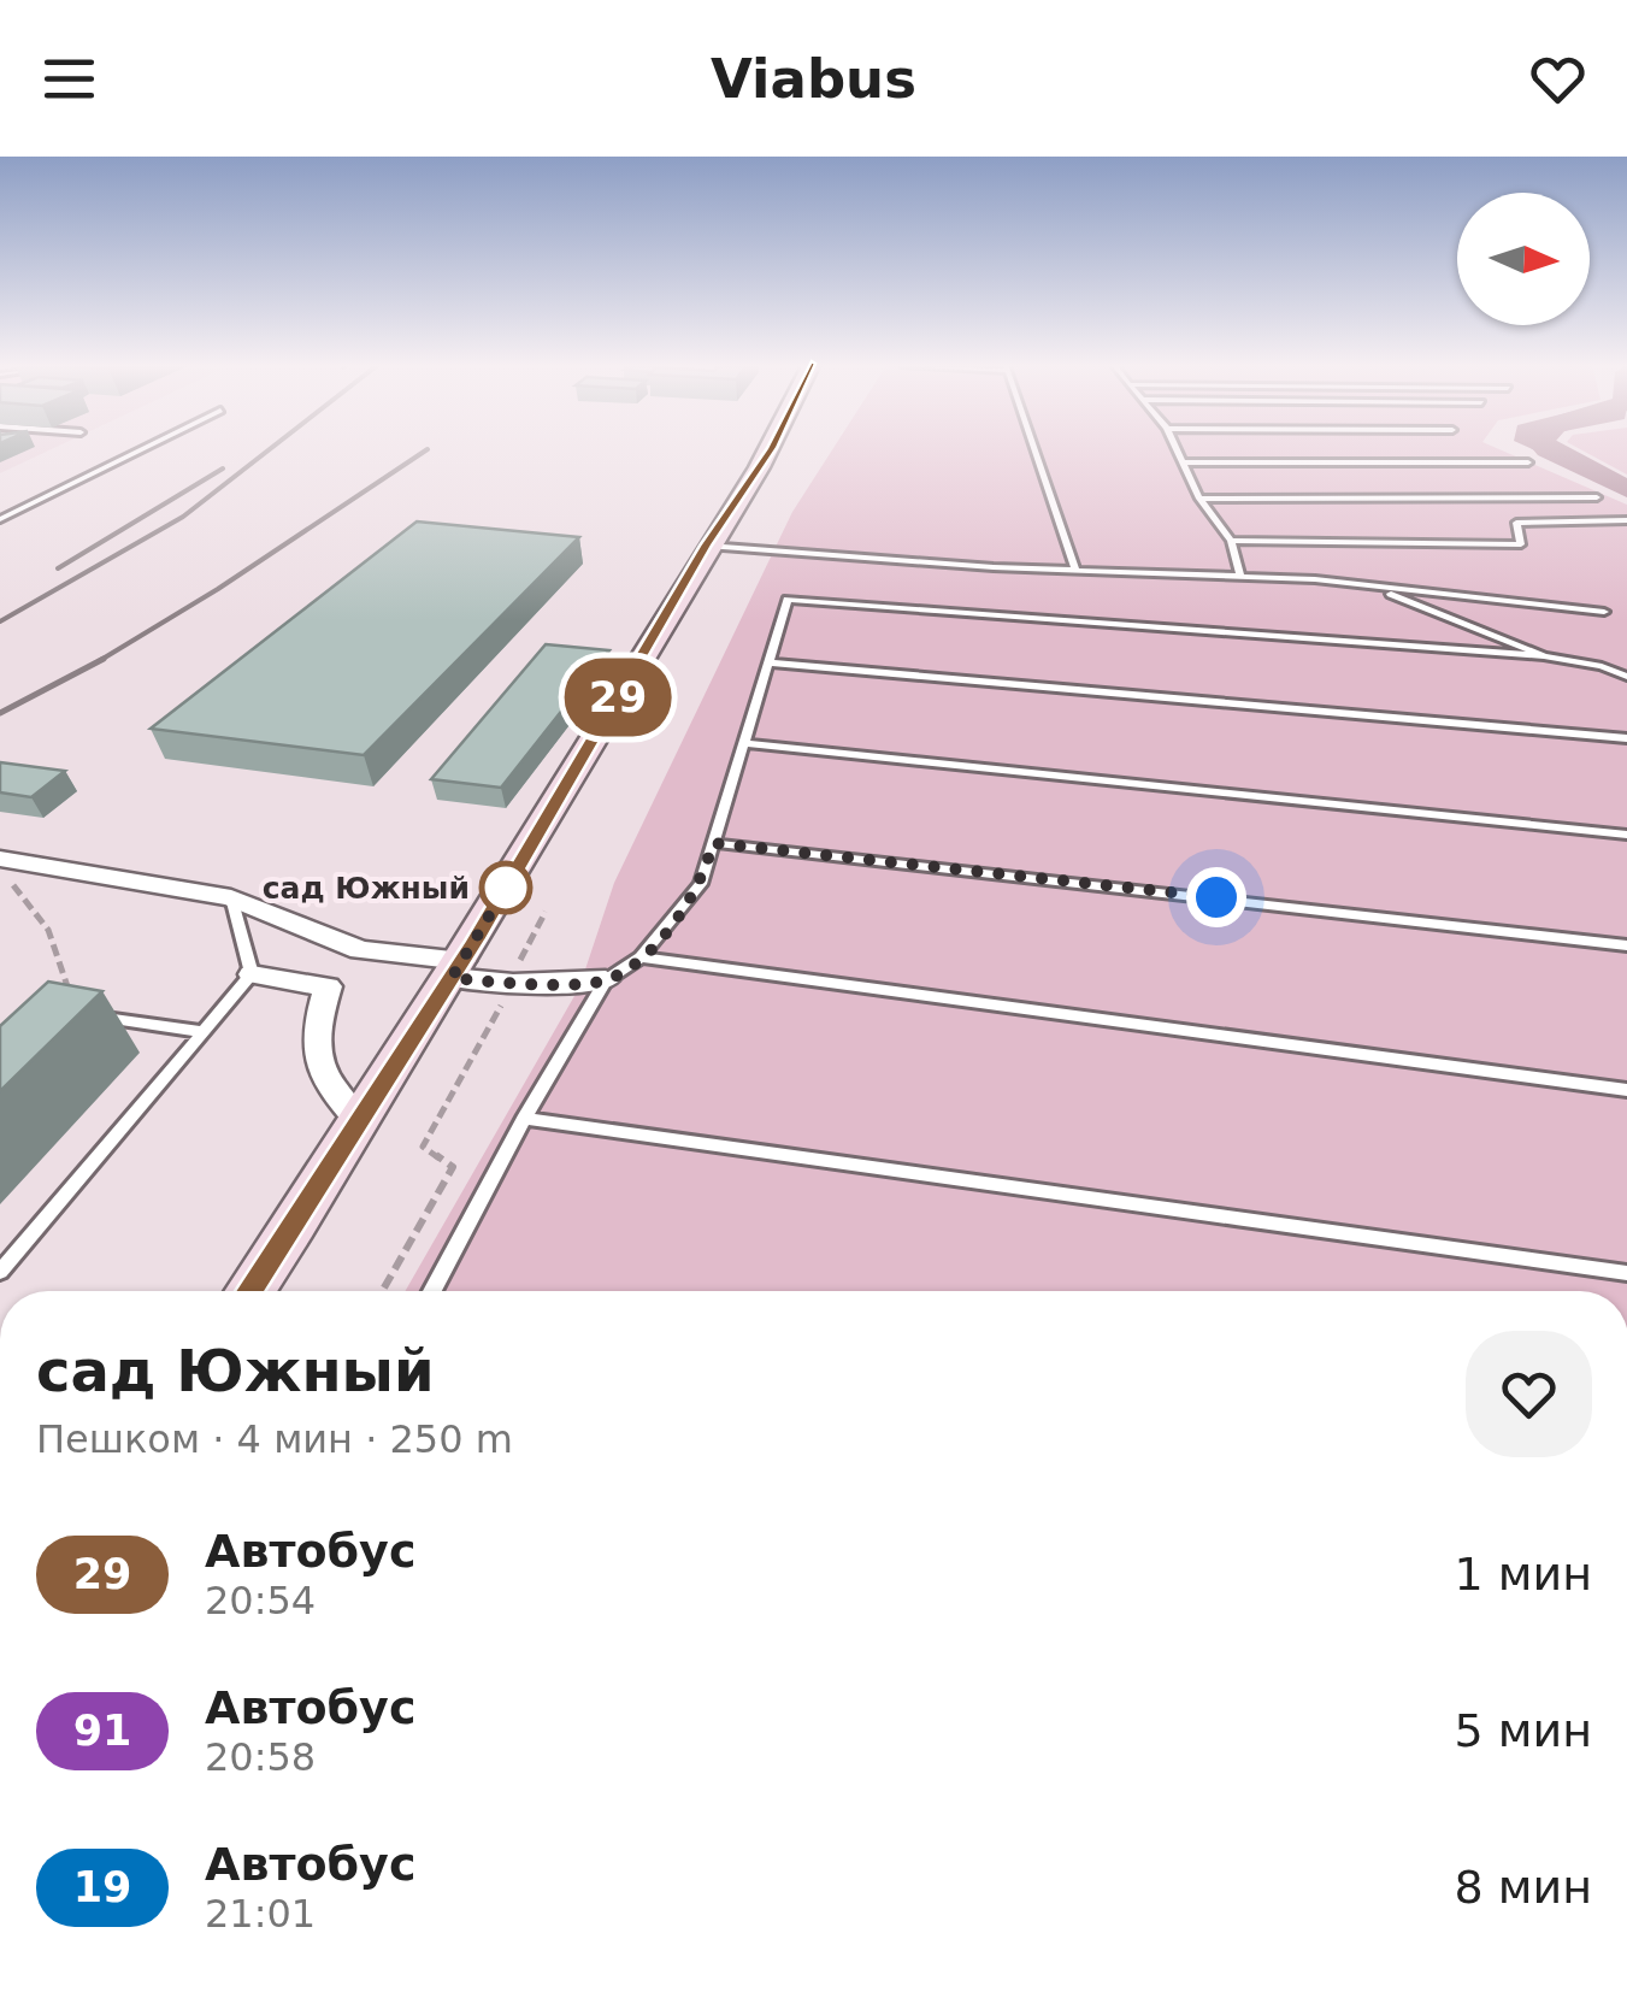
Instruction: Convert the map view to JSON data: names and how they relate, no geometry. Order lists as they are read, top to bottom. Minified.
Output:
{"places":["сад Южный"],"lines":["bus line 29"],"north":"right","page":{"header":"Viabus","on_map":"29","heading":["сад Южный","Пешком · 4 мин · 250 m"],"list":[{"mark":"29","name":"Автобус","note":"20:54","value":"1 мин"},{"mark":"91","name":"Автобус","note":"20:58","value":"5 мин"},{"mark":"19","name":"Автобус","note":"21:01","value":"8 мин"}]}}
